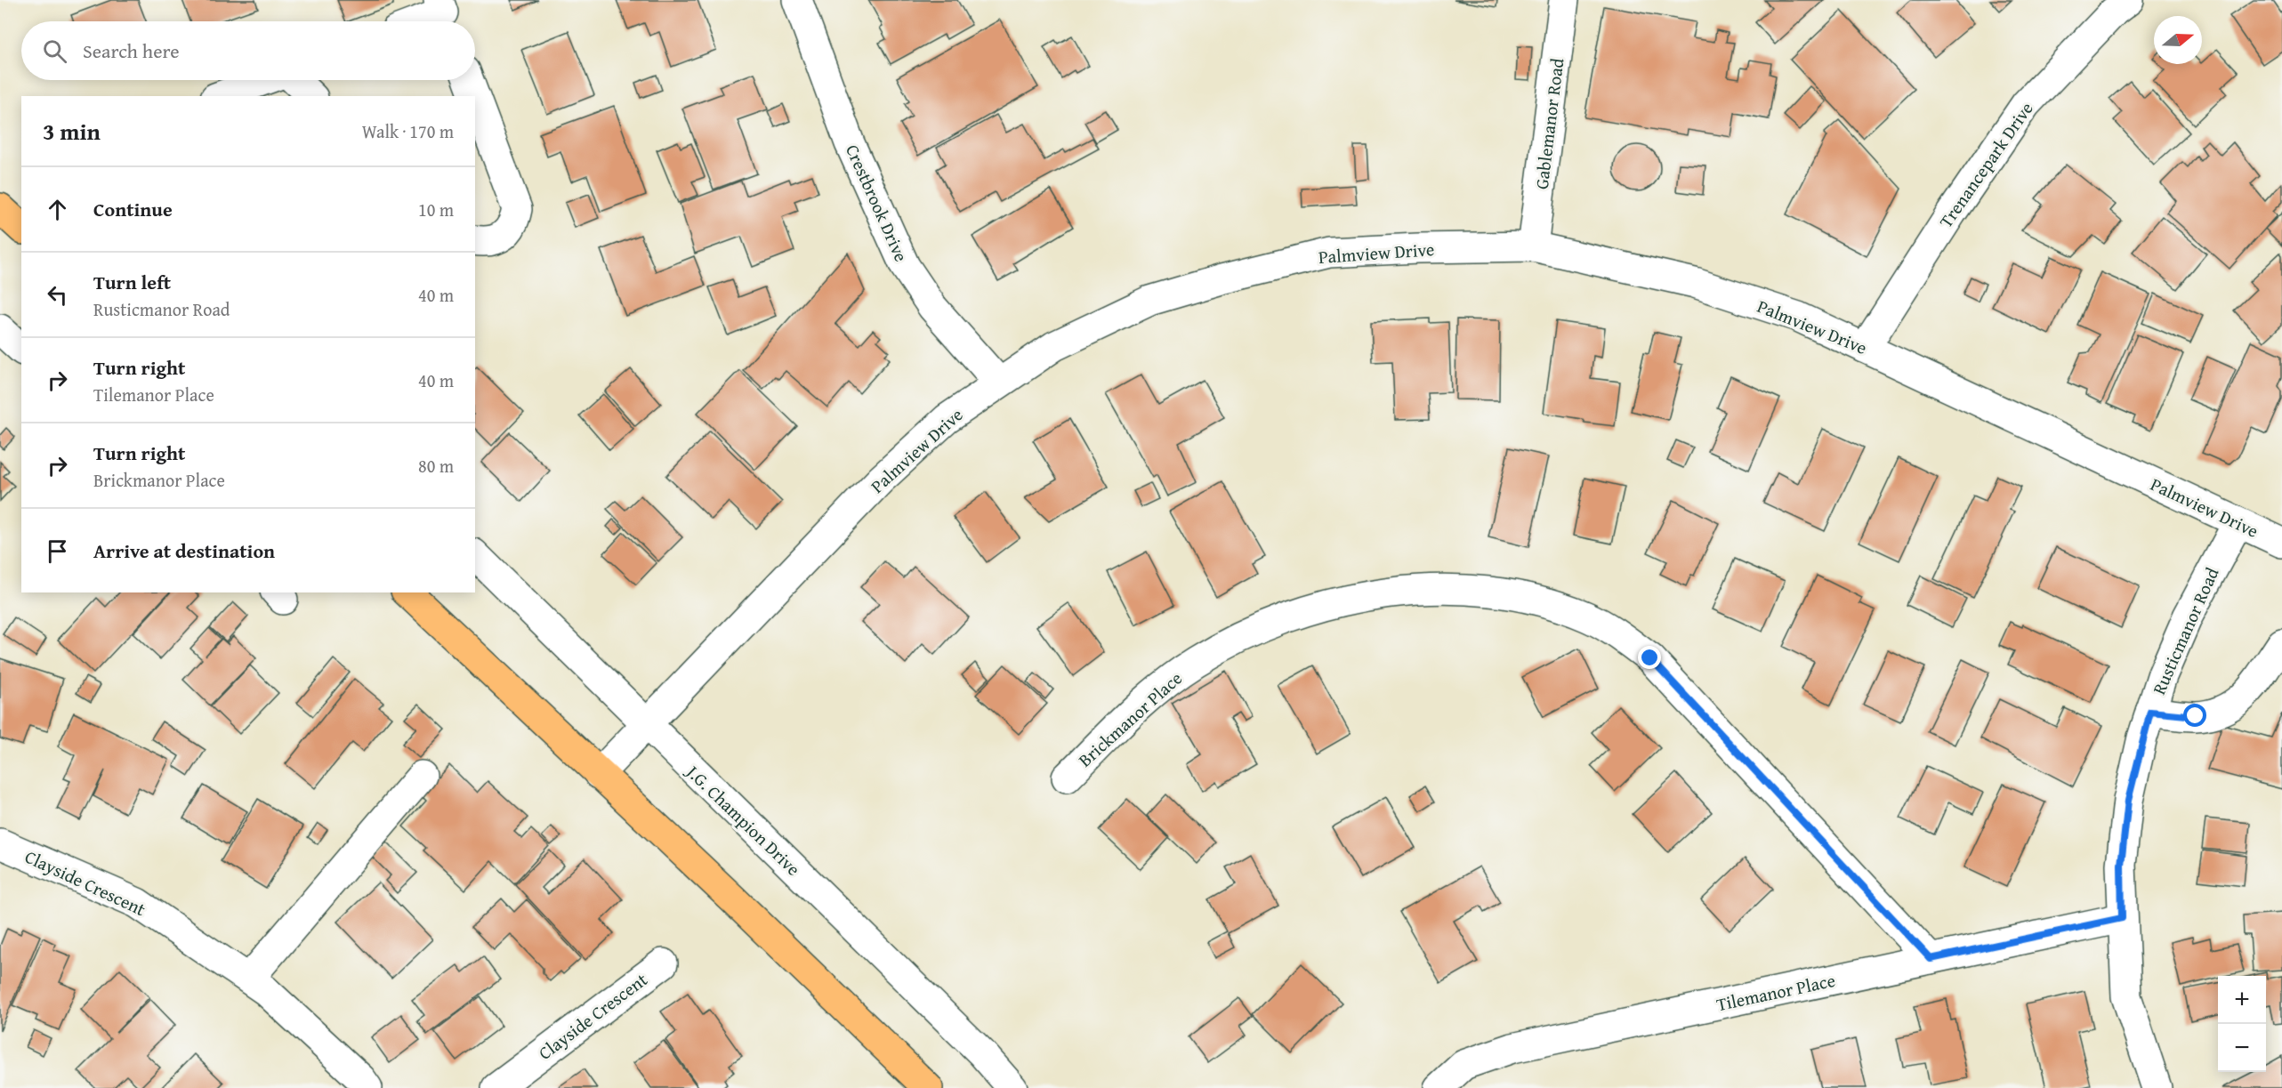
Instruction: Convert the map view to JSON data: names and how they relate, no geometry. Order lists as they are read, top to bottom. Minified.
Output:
{"streets":{"street":["Gablemanor Road","Trenancepark Drive","Crestbrook Drive","Palmview Drive","Rusticmanor Road","Brickmanor Place","J.G. Champion Drive","Clayside Crescent","Tilemanor Place"]},"crossings":[["Gablemanor Road","Palmview Drive"],["Trenancepark Drive","Palmview Drive"],["Crestbrook Drive","Palmview Drive"],["Palmview Drive","Rusticmanor Road"],["Palmview Drive","J.G. Champion Drive"],["Rusticmanor Road","Tilemanor Place"],["Brickmanor Place","Tilemanor Place"]],"north":"right","page":{"search":"Search here","heading":["3 min","Walk · 170 m"],"list":[["Continue","10 m"],["Turn left","Rusticmanor Road","40 m"],["Turn right","Tilemanor Place","40 m"],["Turn right","Brickmanor Place","80 m"],"Arrive at destination"],"map_buttons":["+","−"]}}
